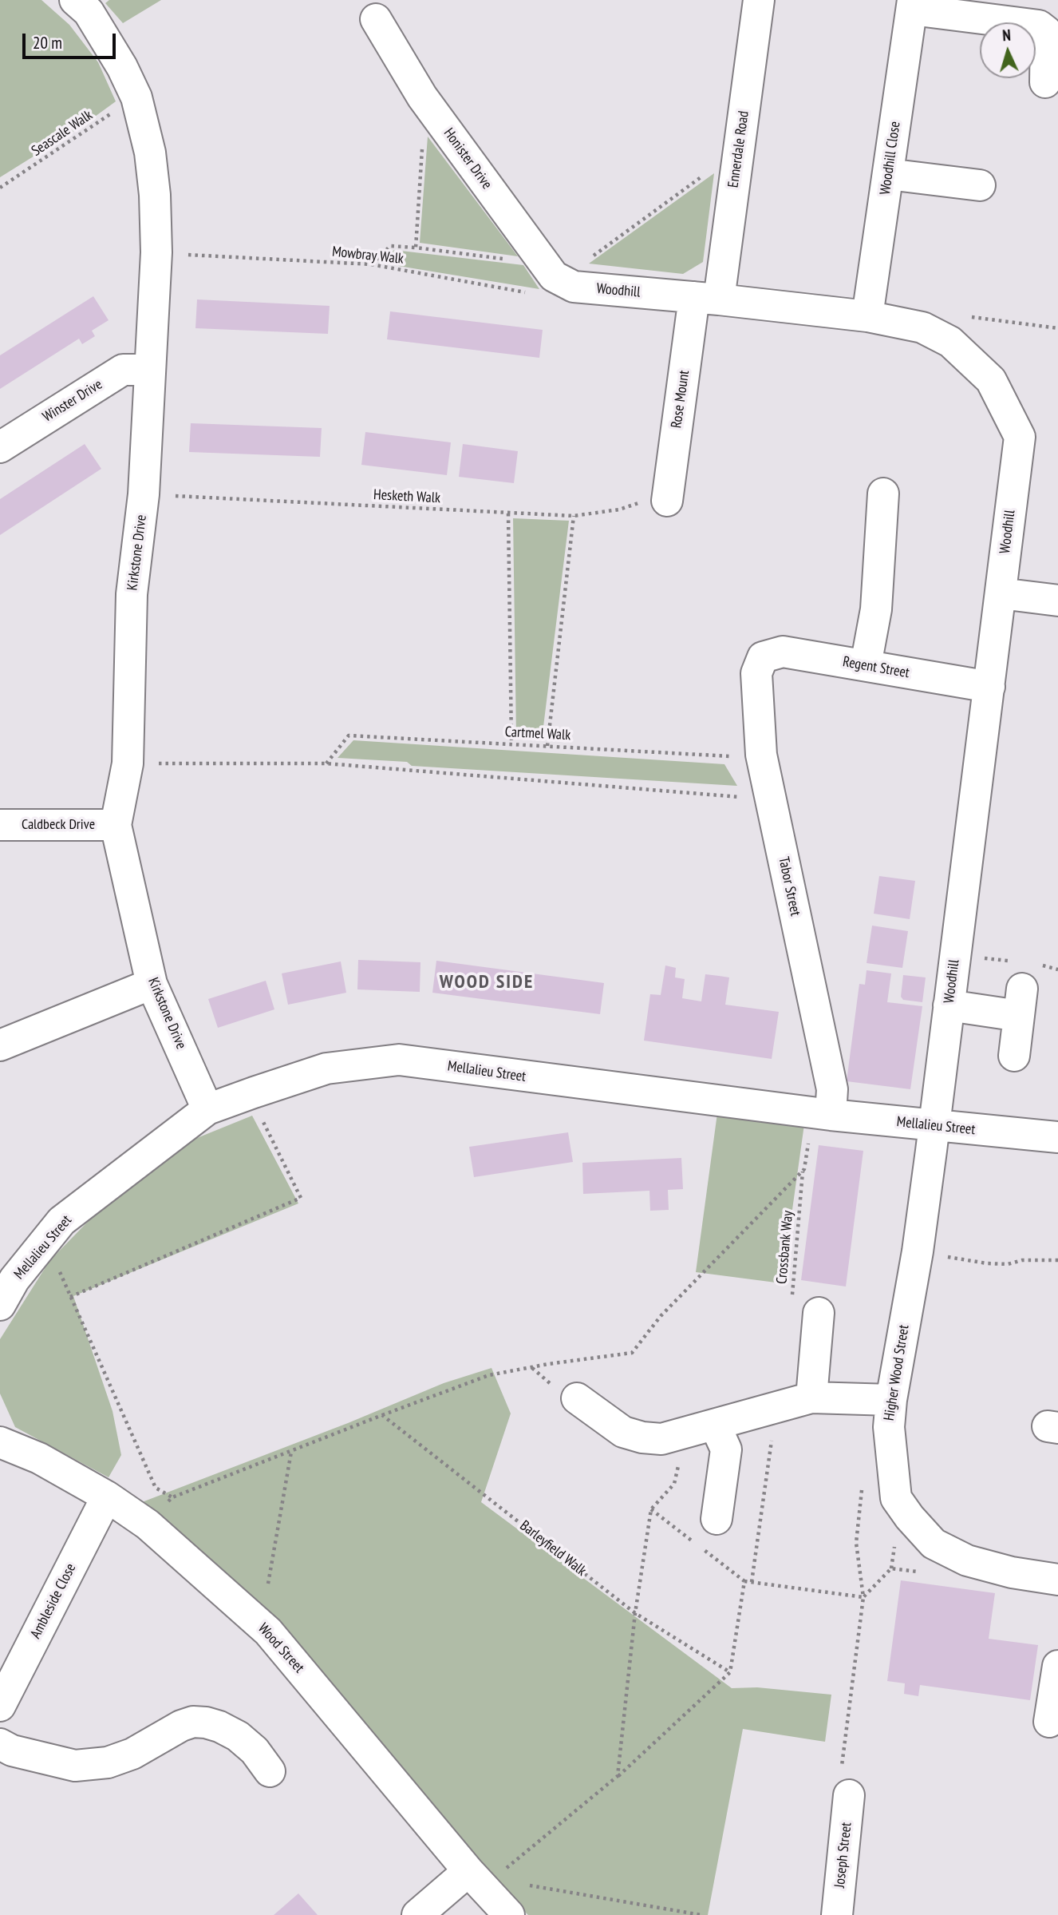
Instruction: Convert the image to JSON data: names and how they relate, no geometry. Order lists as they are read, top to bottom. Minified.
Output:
{"streets":{"street":["Ennerdale Road","Woodhill Close","Honister Drive","Woodhill","Rose Mount","Winster Drive","Kirkstone Drive","Regent Street","Caldbeck Drive","Tabor Street","Mellalieu Street","Higher Wood Street","Ambleside Close","Wood Street","Joseph Street"],"path":["Seascale Walk","Mowbray Walk","Hesketh Walk","Cartmel Walk","Crossbank Way","Barleyfield Walk"]},"crossings":[["Seascale Walk","Kirkstone Drive"],["Ennerdale Road","Woodhill"],["Ennerdale Road","Rose Mount"],["Woodhill Close","Woodhill"],["Honister Drive","Mowbray Walk"],["Honister Drive","Woodhill"],["Mowbray Walk","Woodhill"],["Mowbray Walk","Kirkstone Drive"],["Woodhill","Rose Mount"],["Woodhill","Regent Street"],["Woodhill","Mellalieu Street"],["Woodhill","Higher Wood Street"],["Rose Mount","Hesketh Walk"],["Winster Drive","Kirkstone Drive"],["Hesketh Walk","Kirkstone Drive"],["Kirkstone Drive","Caldbeck Drive"],["Kirkstone Drive","Mellalieu Street"],["Regent Street","Tabor Street"],["Cartmel Walk","Tabor Street"],["Tabor Street","Mellalieu Street"],["Mellalieu Street","Higher Wood Street"],["Ambleside Close","Wood Street"]],"districts":["WOOD SIDE"],"scale_bar":"20 m","north":"top"}
